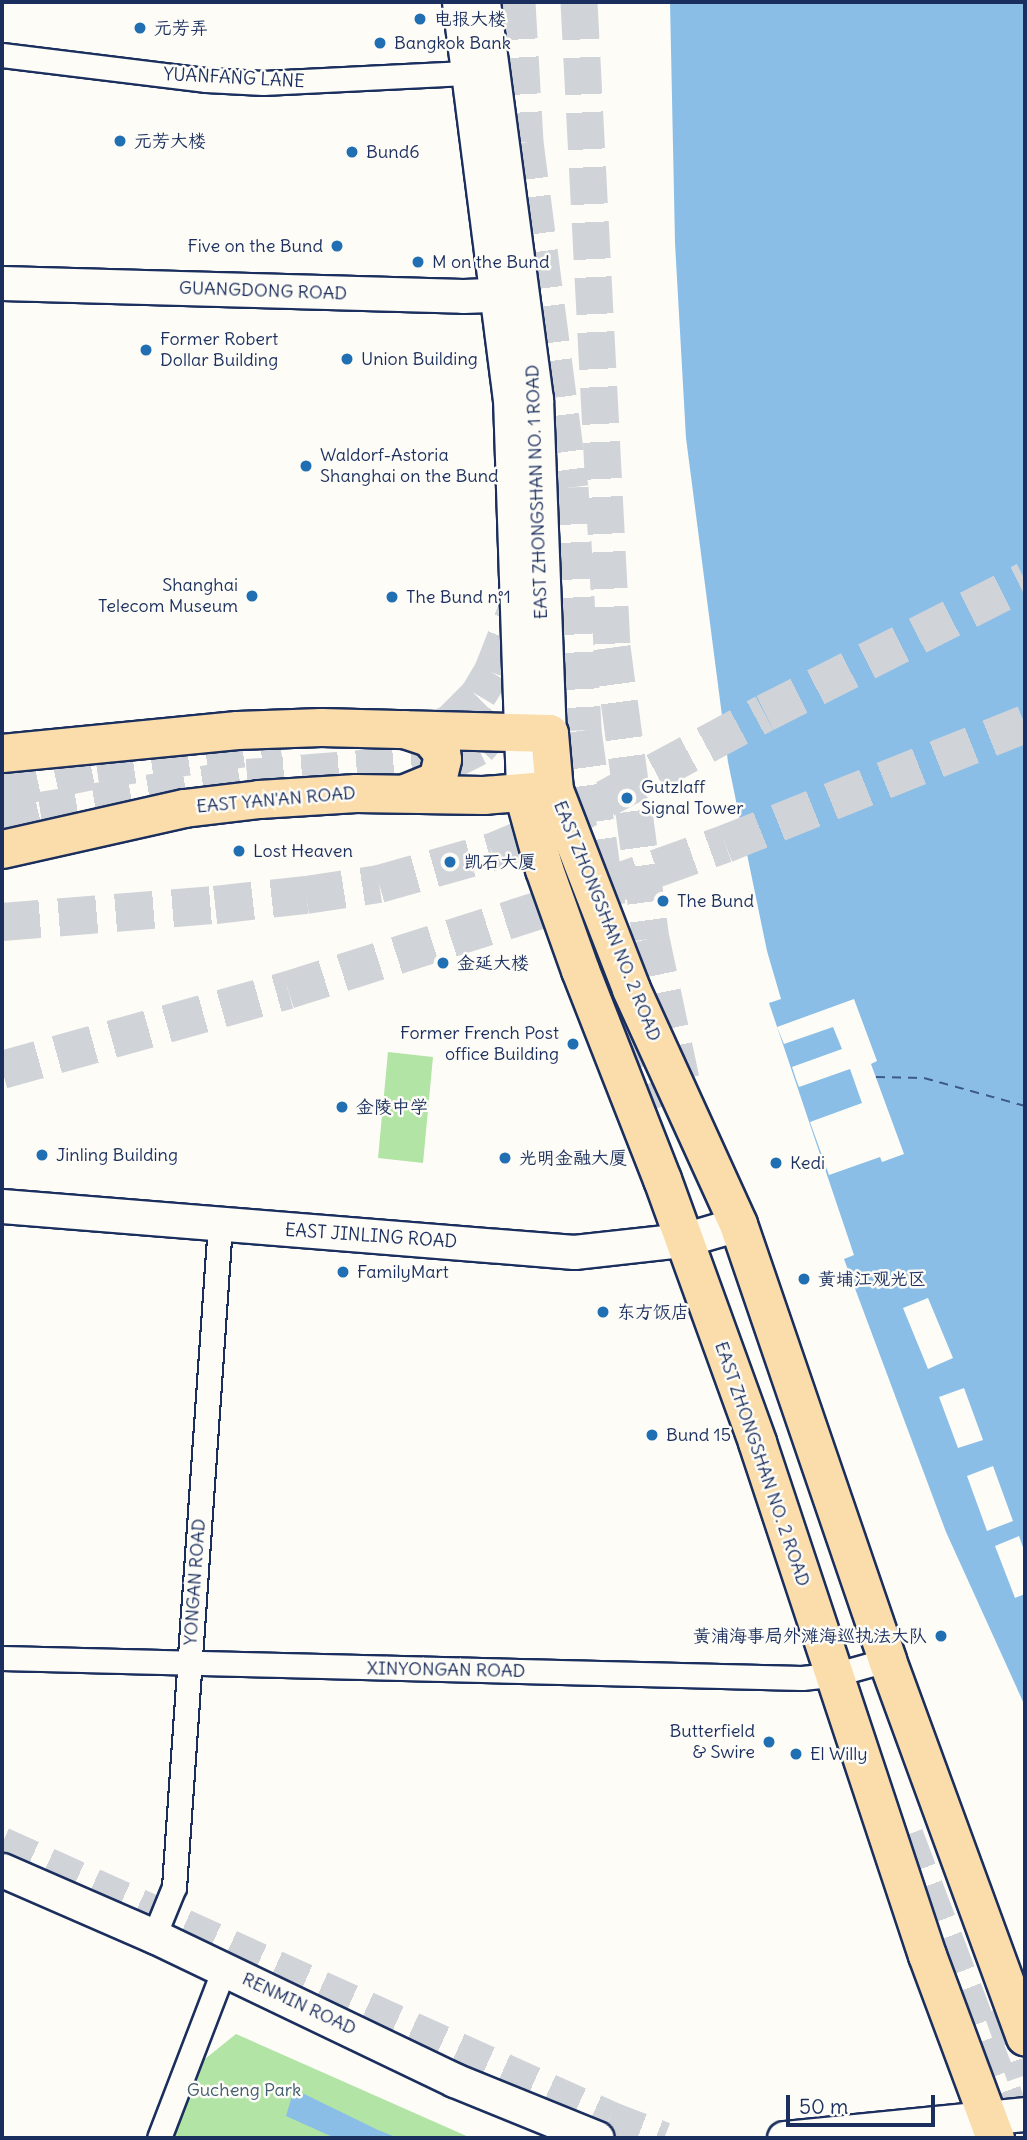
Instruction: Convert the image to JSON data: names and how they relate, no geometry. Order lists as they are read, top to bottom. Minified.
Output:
{"streets":{"main road":["GUANGDONG ROAD","EAST ZHONGSHAN NO. 1 ROAD","EAST YAN'AN ROAD","EAST ZHONGSHAN NO. 2 ROAD","EAST JINLING ROAD","RENMIN ROAD"],"street":["YUANFANG LANE","YONGAN ROAD","XINYONGAN ROAD"]},"crossings":[["YUANFANG LANE","EAST ZHONGSHAN NO. 1 ROAD"],["GUANGDONG ROAD","EAST ZHONGSHAN NO. 1 ROAD"],["EAST YAN'AN ROAD","EAST ZHONGSHAN NO. 2 ROAD"],["EAST ZHONGSHAN NO. 2 ROAD","EAST JINLING ROAD"],["EAST ZHONGSHAN NO. 2 ROAD","XINYONGAN ROAD"],["EAST JINLING ROAD","YONGAN ROAD"],["YONGAN ROAD","XINYONGAN ROAD"],["YONGAN ROAD","RENMIN ROAD"]],"parks":["Gucheng Park"],"places":["电报大楼","元芳弄","Bangkok Bank","元芳大楼","Bund6","Five on the Bund","M on the Bund","Former Robert Dollar Building","Union Building","Waldorf-Astoria Shanghai on the Bund","Shanghai Telecom Museum","The Bund n°1","Gutzlaff Signal Tower","Lost Heaven","凯石大厦","The Bund","金延大楼","Former French Post office Building","金陵中学","Jinling Building","光明金融大厦","Kedi","FamilyMart","黄埔江观光区","东方饭店","Bund 15","黄浦海事局外滩海巡执法大队","Butterfield & Swire","El Willy"],"scale_bar":"50 m"}
